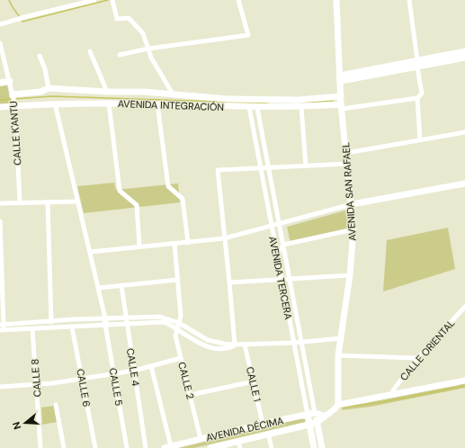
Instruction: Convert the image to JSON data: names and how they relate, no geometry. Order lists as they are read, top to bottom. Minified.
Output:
{"streets":{"street":["AVENIDA INTEGRACIÓN","CALLE K'ANTU","AVENIDA SAN RAFAEL","AVENIDA TERCERA","CALLE ORIENTAL","CALLE 4","CALLE 8","CALLE 2","CALLE 1","CALLE 5","CALLE 6","AVENIDA DÉCIMA"]},"crossings":[["AVENIDA INTEGRACIÓN","CALLE K'ANTU"],["AVENIDA INTEGRACIÓN","AVENIDA SAN RAFAEL"],["AVENIDA INTEGRACIÓN","AVENIDA TERCERA"],["AVENIDA INTEGRACIÓN","CALLE 5"],["AVENIDA TERCERA","AVENIDA DÉCIMA"],["CALLE 2","AVENIDA DÉCIMA"],["CALLE 1","AVENIDA DÉCIMA"]],"north":"left"}
